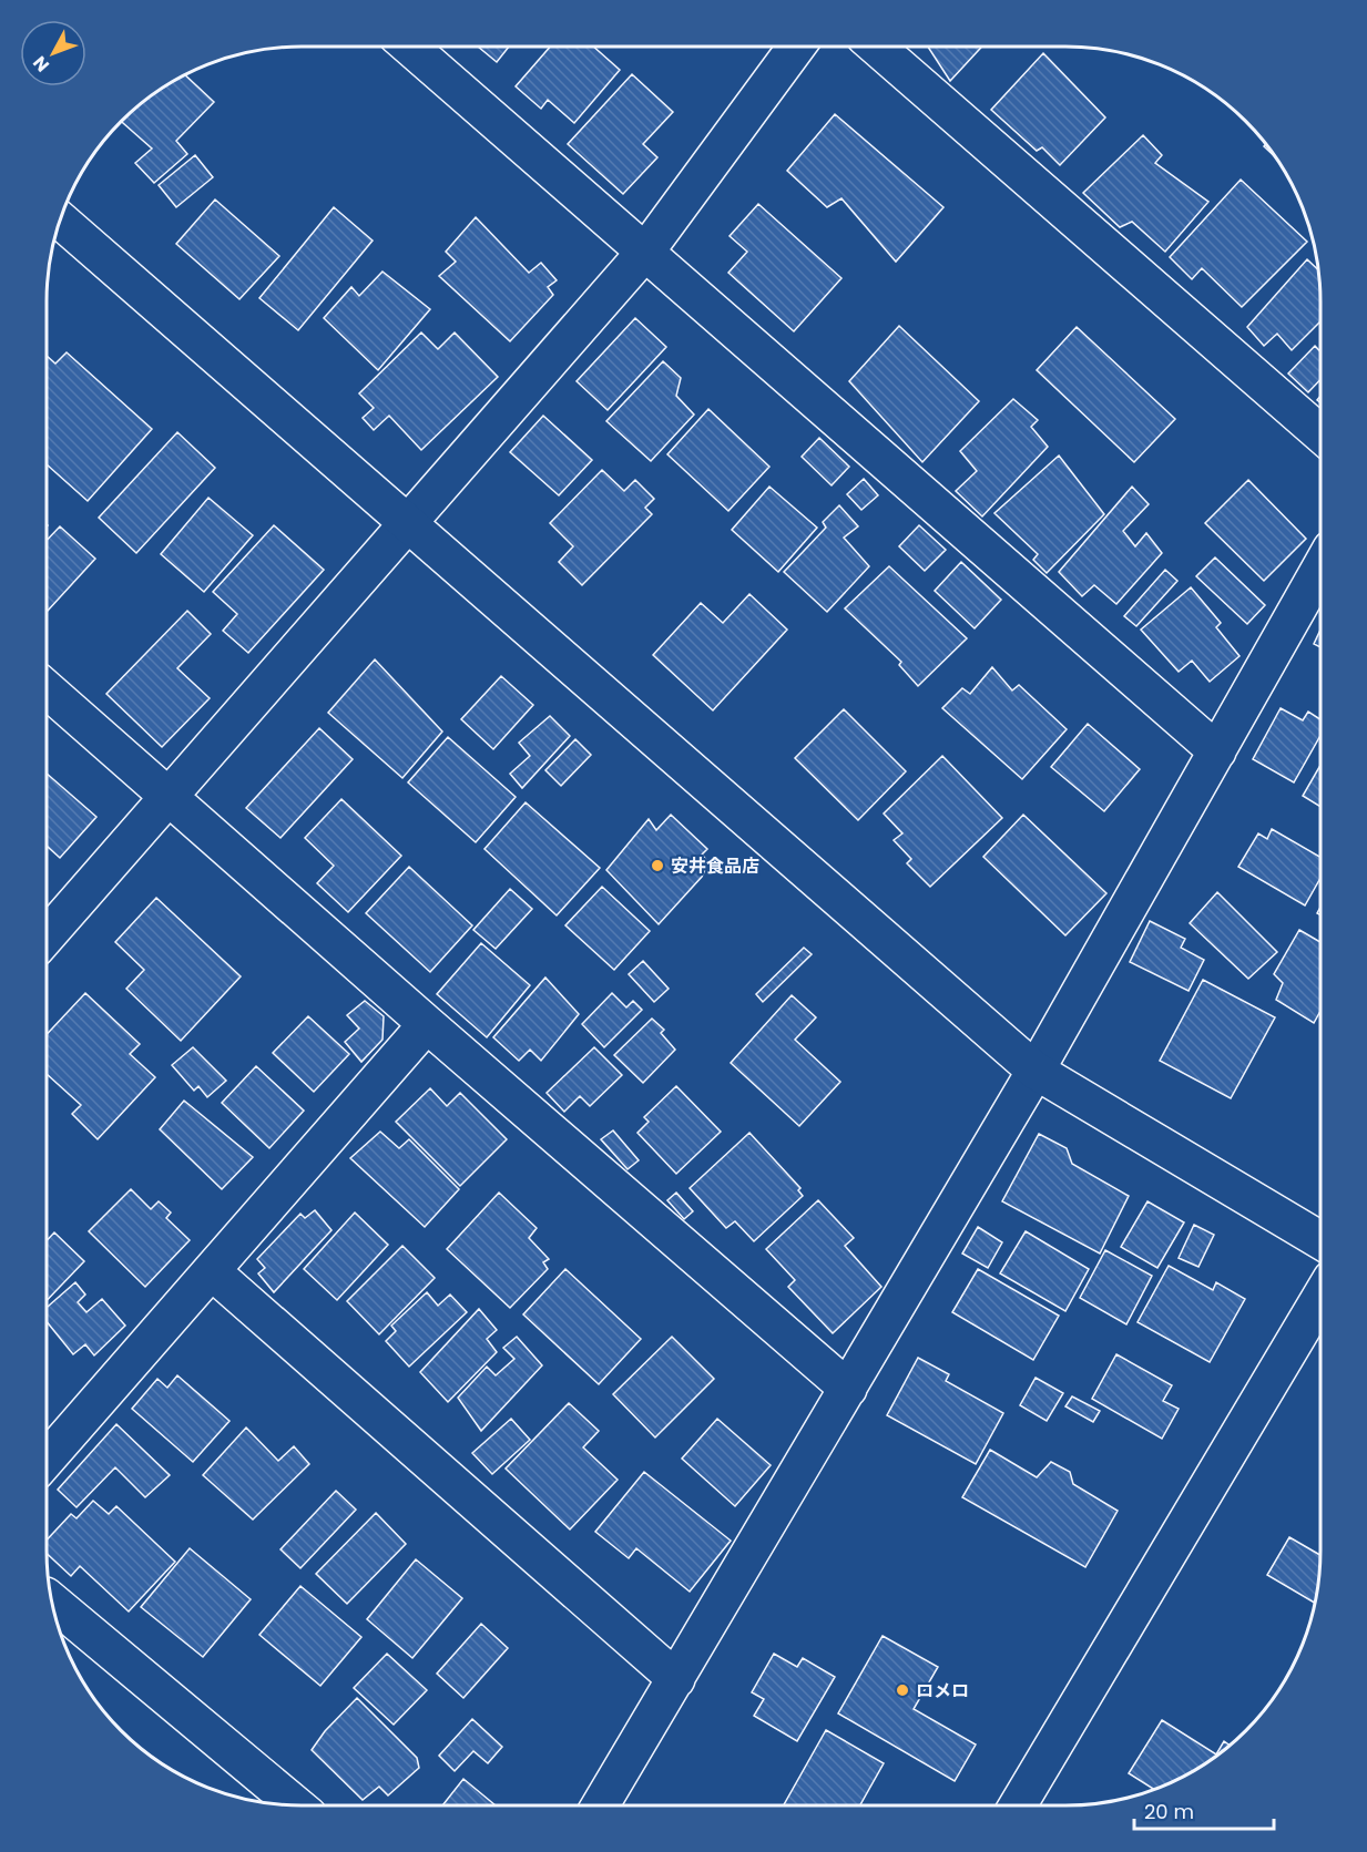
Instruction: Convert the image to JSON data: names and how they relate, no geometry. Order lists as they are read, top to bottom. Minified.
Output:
{"places":["安井食品店","ロメロ"],"scale_bar":"20 m","north":"bottom left"}
